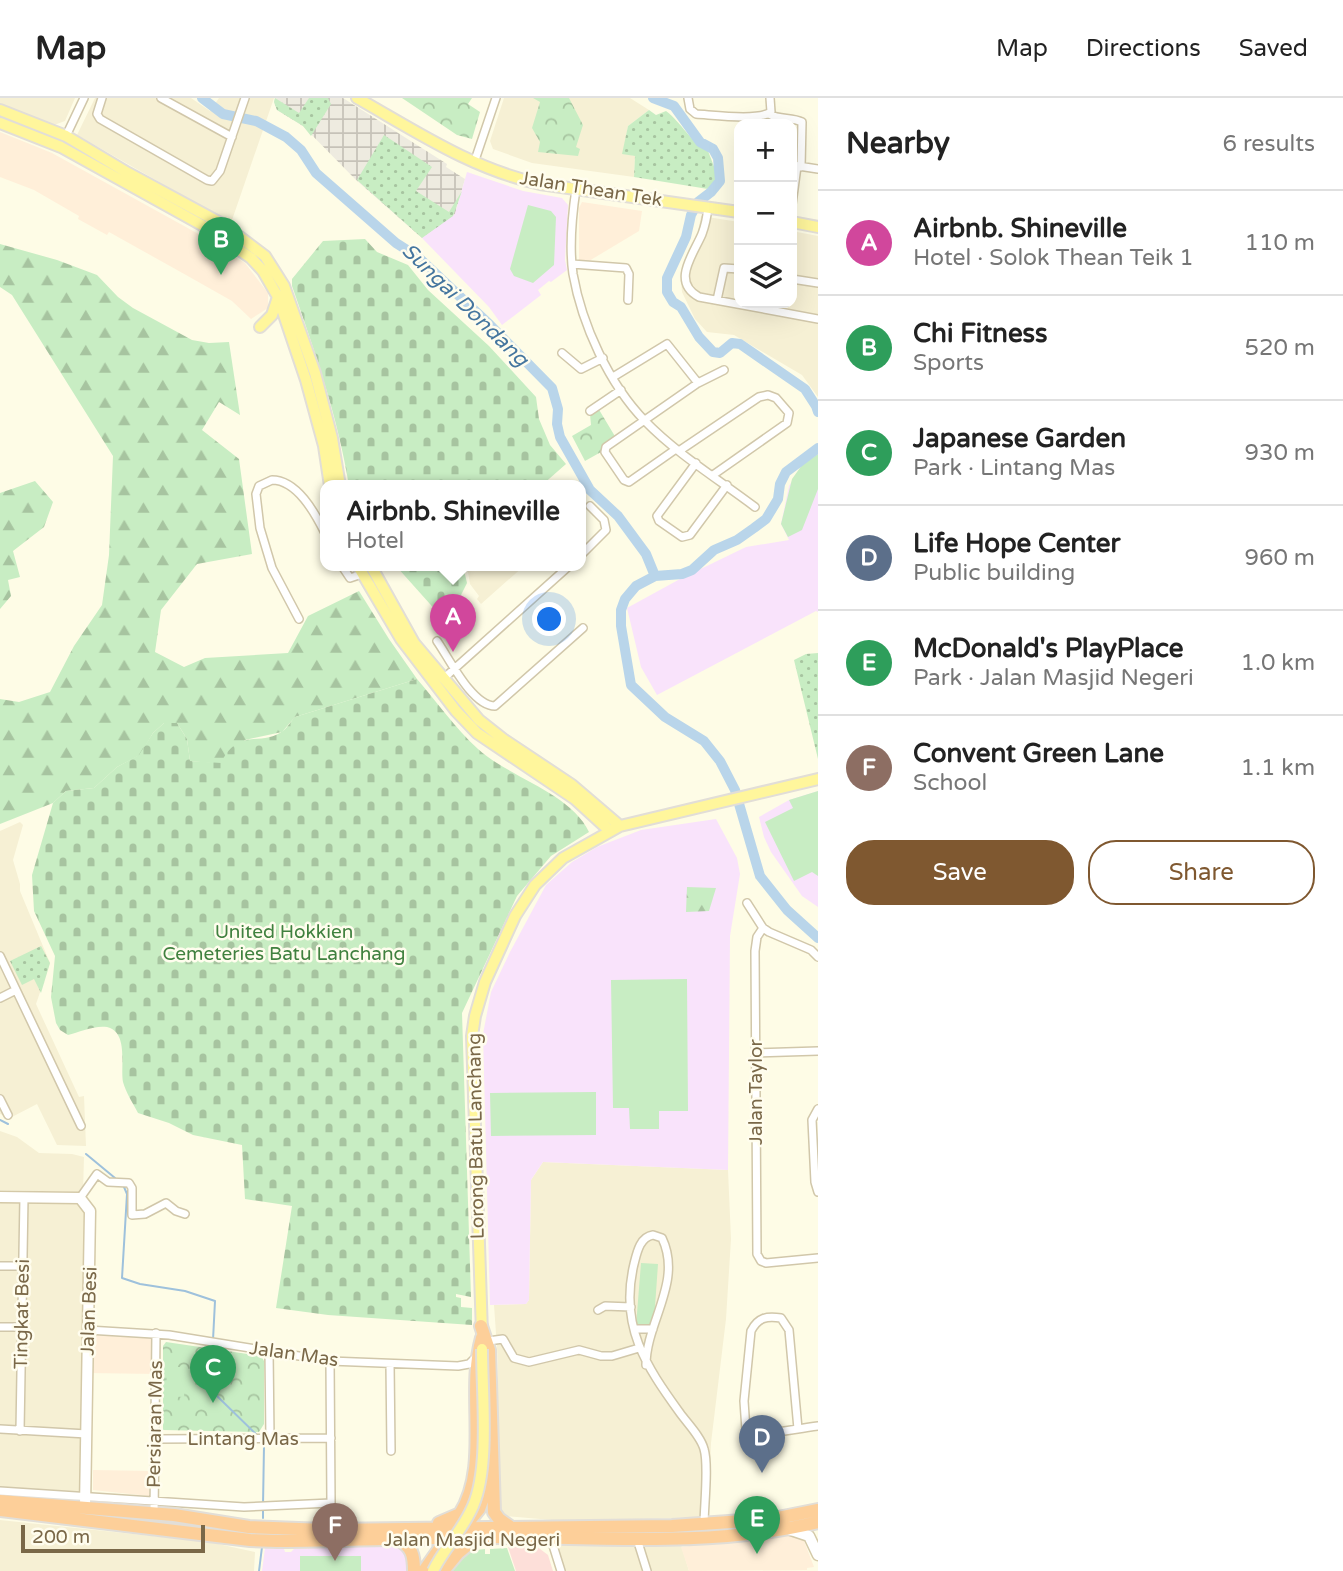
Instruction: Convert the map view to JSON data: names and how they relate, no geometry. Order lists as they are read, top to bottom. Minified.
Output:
{"streets":{"highway":["Jalan Masjid Negeri"],"main road":["Jalan Thean Tek","Lorong Batu Lanchang"],"street":["Jalan Taylor","Jalan Besi","Tingkat Besi","Jalan Mas","Persiaran Mas","Lintang Mas"]},"crossings":[["Lorong Batu Lanchang","Jalan Mas"],["Lorong Batu Lanchang","Jalan Masjid Negeri"],["Jalan Besi","Jalan Mas"],["Jalan Besi","Jalan Masjid Negeri"],["Jalan Mas","Persiaran Mas"],["Persiaran Mas","Lintang Mas"],["Persiaran Mas","Jalan Masjid Negeri"]],"water":["Sungai Dondang"],"parks":["United Hokkien Cemeteries Batu Lanchang"],"scale_bar":"200 m","page":{"header":"Map","nav":["Map","Directions","Saved"],"heading":["Nearby","6 results"],"map_buttons":["+","−"],"list":[{"mark":"A","name":"Airbnb. Shineville","note":"Hotel · Solok Thean Teik 1","value":"110 m"},{"mark":"B","name":"Chi Fitness","note":"Sports","value":"520 m"},{"mark":"C","name":"Japanese Garden","note":"Park · Lintang Mas","value":"930 m"},{"mark":"D","name":"Life Hope Center","note":"Public building","value":"960 m"},{"mark":"E","name":"McDonald's PlayPlace","note":"Park · Jalan Masjid Negeri","value":"1.0 km"},{"mark":"F","name":"Convent Green Lane","note":"School","value":"1.1 km"}],"pins":["B","A","C","D","E","F"],"popup":["Airbnb. Shineville","Hotel"],"buttons":["Save","Share"],"scale":"200 m"}}
